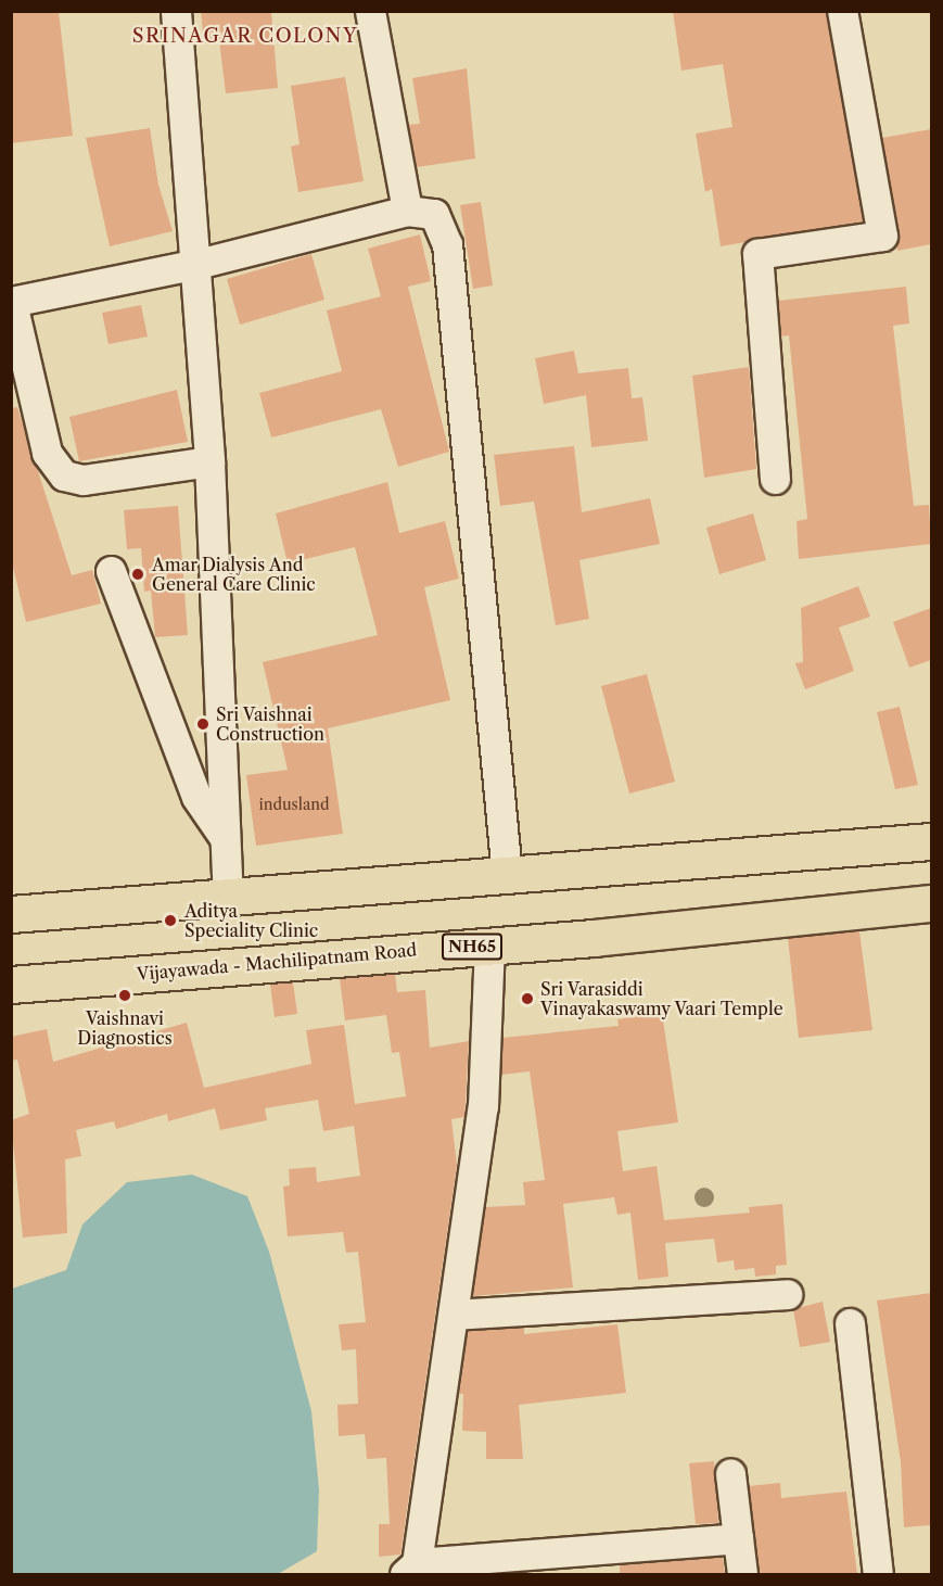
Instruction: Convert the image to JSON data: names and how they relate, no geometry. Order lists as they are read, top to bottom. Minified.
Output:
{"streets":{"highway":["NH65","Vijayawada - Machilipatnam Road"]},"districts":["SRINAGAR COLONY"],"places":["Amar Dialysis And General Care Clinic","Sri Vaishnai Construction","Aditya Speciality Clinic","Vaishnavi Diagnostics","Sri Varasiddi Vinayakaswamy Vaari Temple"],"house_numbers":["indusland"]}
